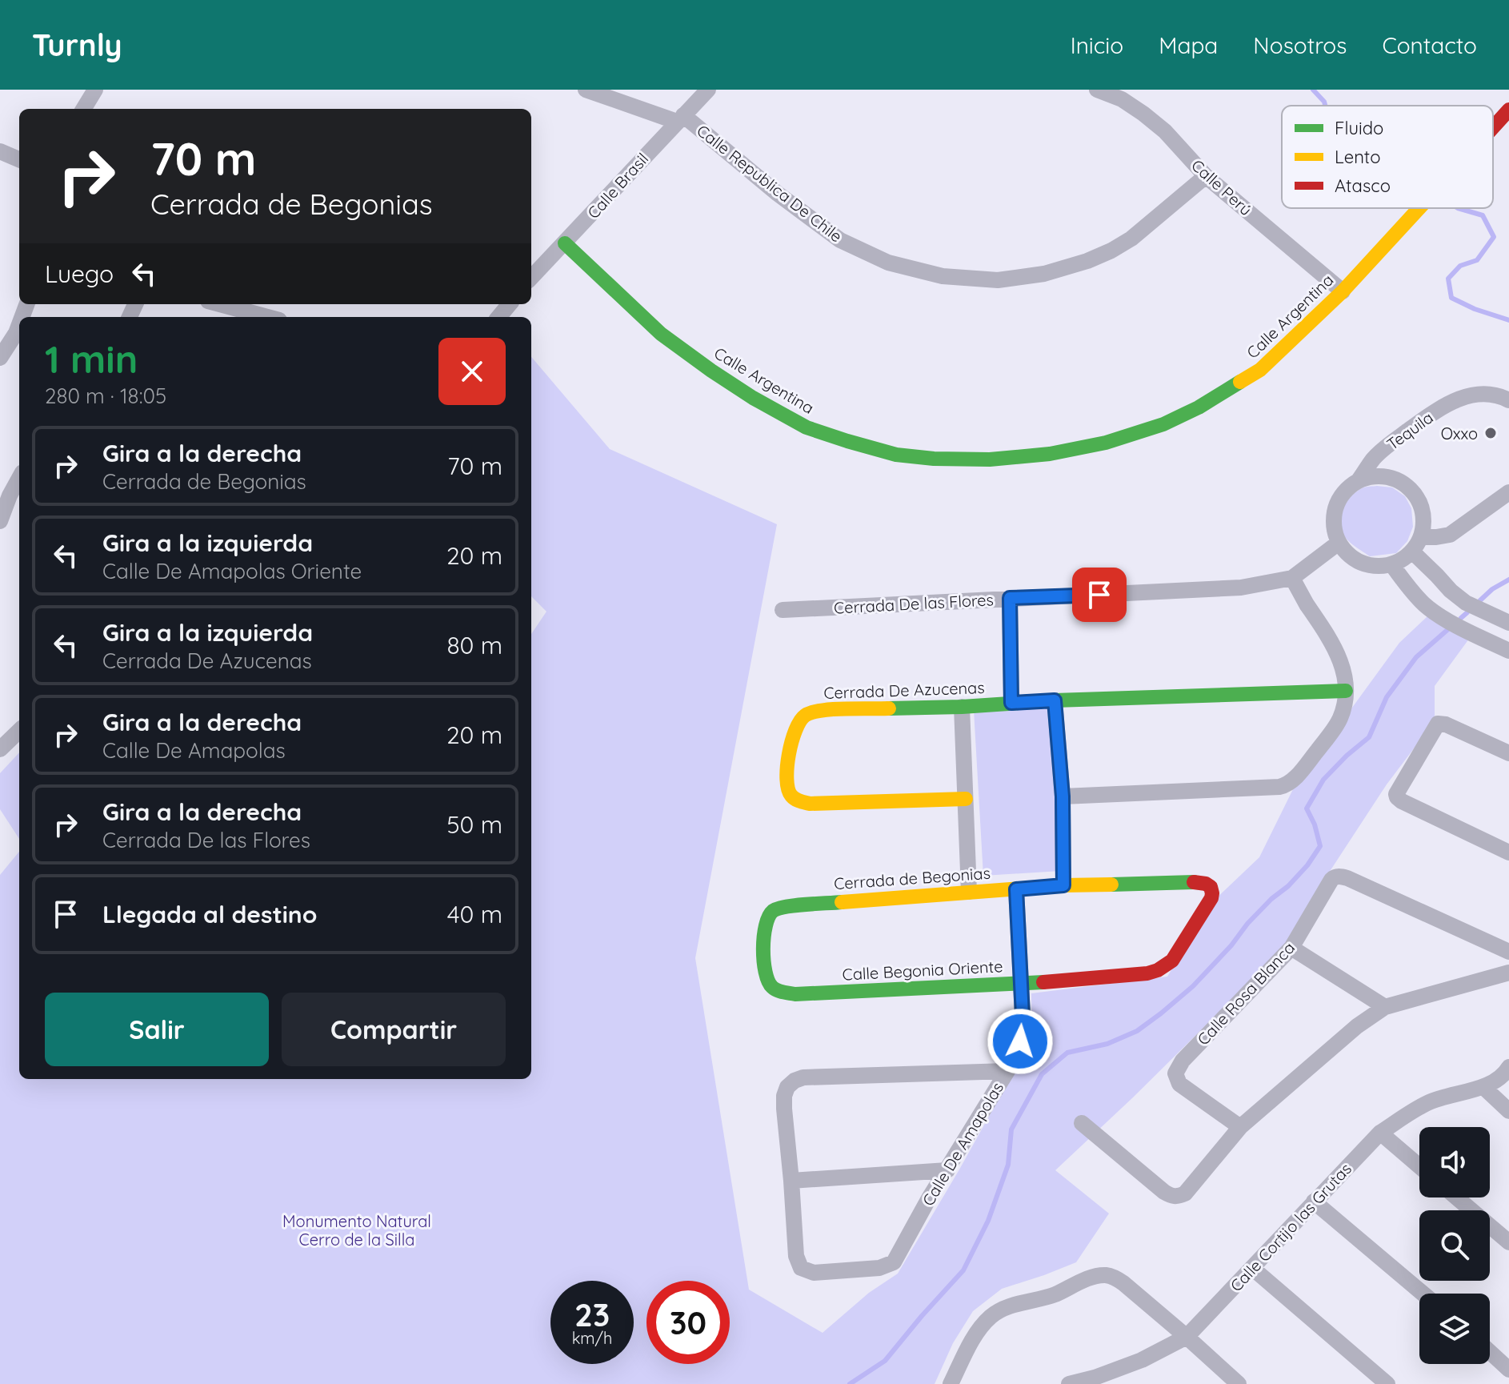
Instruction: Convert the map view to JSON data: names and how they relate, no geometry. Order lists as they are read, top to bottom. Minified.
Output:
{"streets":{"street":["Calle Republica De Chile","Calle Brasil","Calle Perú","Calle Argentina","Tequila","Cerrada De las Flores","Cerrada De Azucenas","Cerrada de Begonias","Calle Begonia Oriente","Calle Rosa Blanca","Calle De Amapolas","Calle Cortijo las Grutas"]},"crossings":[["Calle Republica De Chile","Calle Brasil"],["Calle Republica De Chile","Calle Perú"],["Calle Brasil","Calle Argentina"],["Calle Perú","Calle Argentina"],["Tequila","Cerrada De las Flores"],["Cerrada de Begonias","Calle Begonia Oriente"],["Cerrada de Begonias","Calle De Amapolas"],["Calle Begonia Oriente","Calle De Amapolas"]],"parks":["Monumento Natural Cerro de la Silla"],"places":["Oxxo"],"legend":["Fluido","Lento","Atasco"],"page":{"header":"Turnly","nav":["Inicio","Mapa","Nosotros","Contacto"],"turn":["70 m","Cerrada de Begonias"],"then":"Luego","heading":["1 min","280 m · 18:05"],"list":[{"name":"Gira a la derecha","note":"Cerrada de Begonias","value":"70 m"},{"name":"Gira a la izquierda","note":"Calle De Amapolas Oriente","value":"20 m"},{"name":"Gira a la izquierda","note":"Cerrada De Azucenas","value":"80 m"},{"name":"Gira a la derecha","note":"Calle De Amapolas","value":"20 m"},{"name":"Gira a la derecha","note":"Cerrada De las Flores","value":"50 m"},{"name":"Llegada al destino","value":"40 m"}],"buttons":["Salir","Compartir"],"speed":"23 km/h","limit":"30"}}
